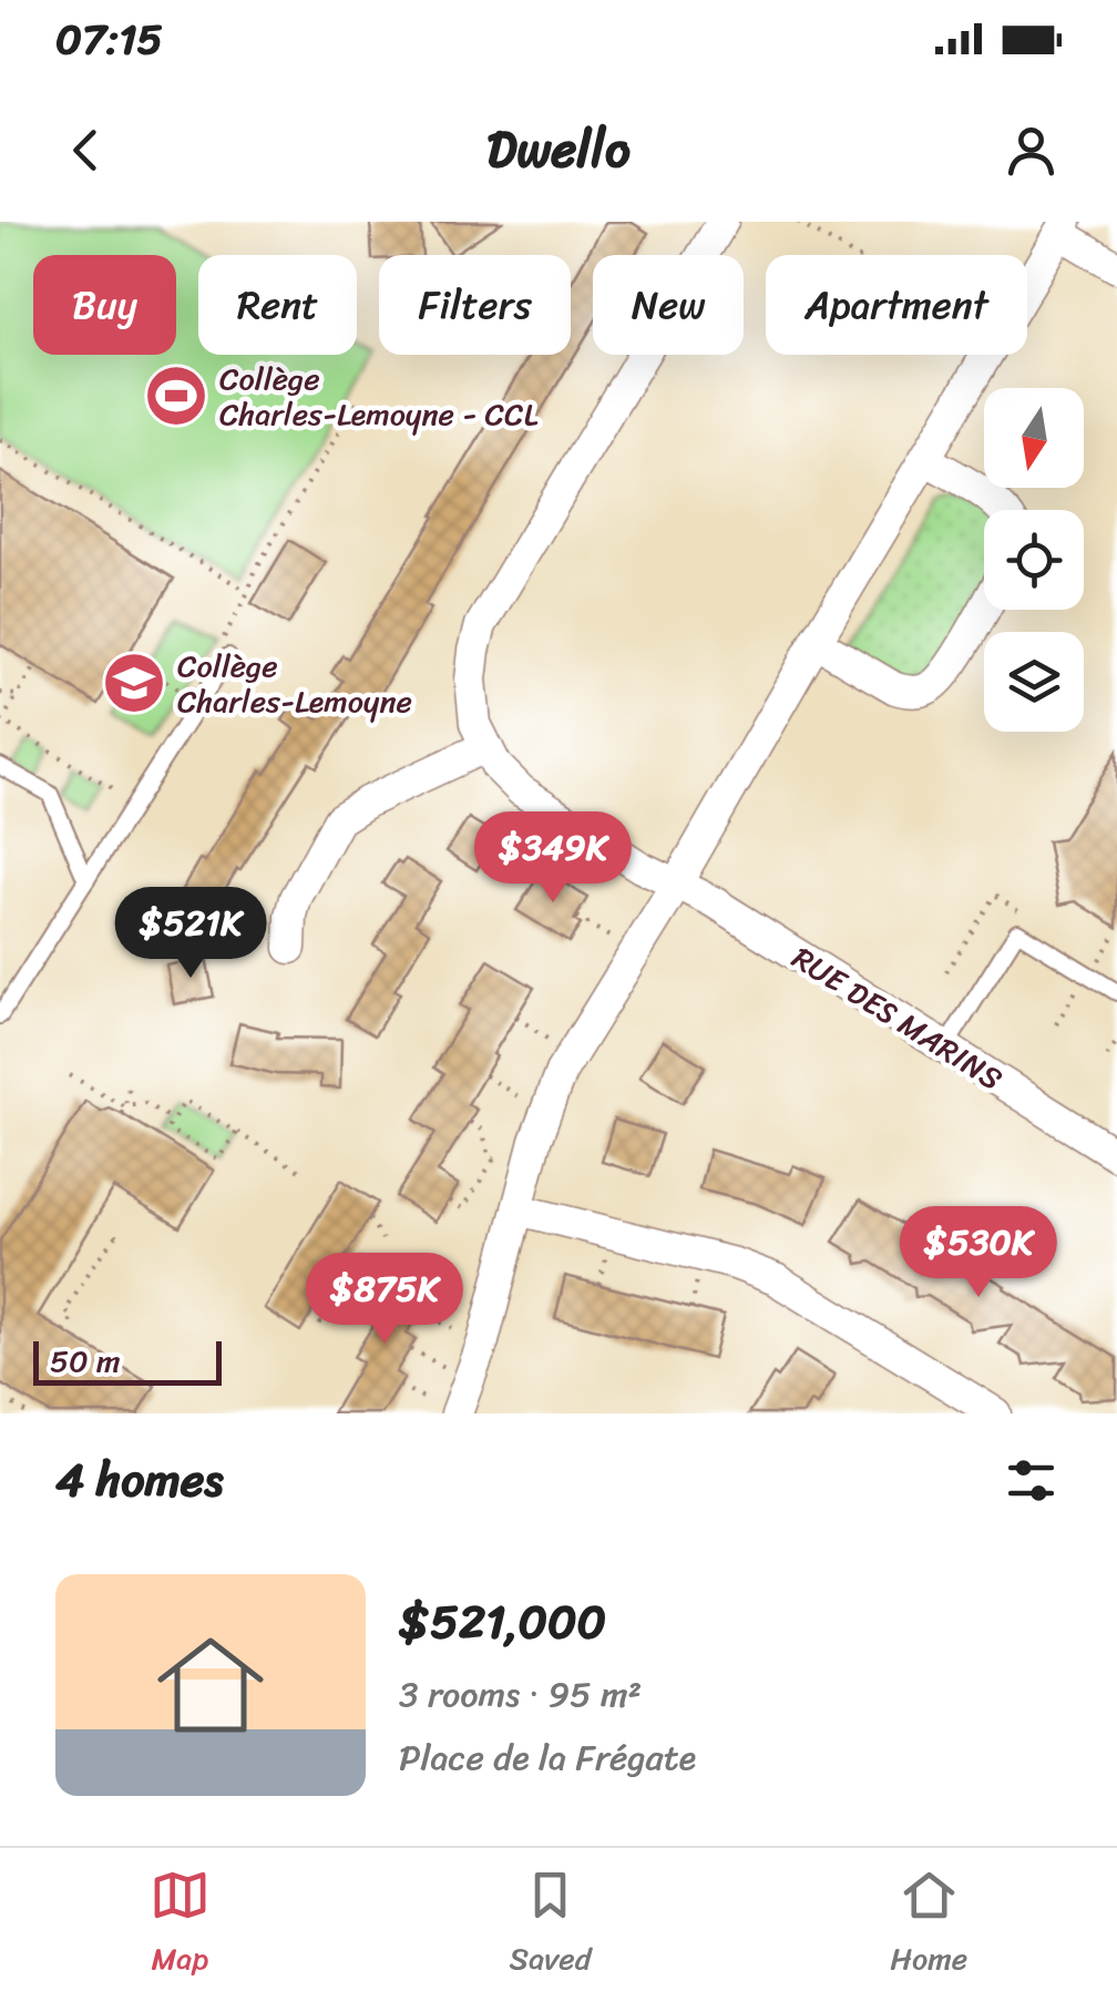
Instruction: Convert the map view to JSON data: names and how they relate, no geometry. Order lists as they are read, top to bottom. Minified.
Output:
{"streets":{"street":["RUE DES MARINS"]},"places":{"sports":["Collège Charles-Lemoyne - CCL"],"school or university":["Collège Charles-Lemoyne"]},"scale_bar":"50 m","north":"bottom","page":{"status":"07:15","header":"Dwello","chip":["Buy","Rent","Filters","New","Apartment"],"price":["$349K","$521K","$530K","$875K"],"scale":"50 m","heading":"4 homes","list":[{"name":"$521,000","note":"3 rooms · 95 m² · Place de la Frégate"}],"tabs":["Map","Saved","Home"]}}
